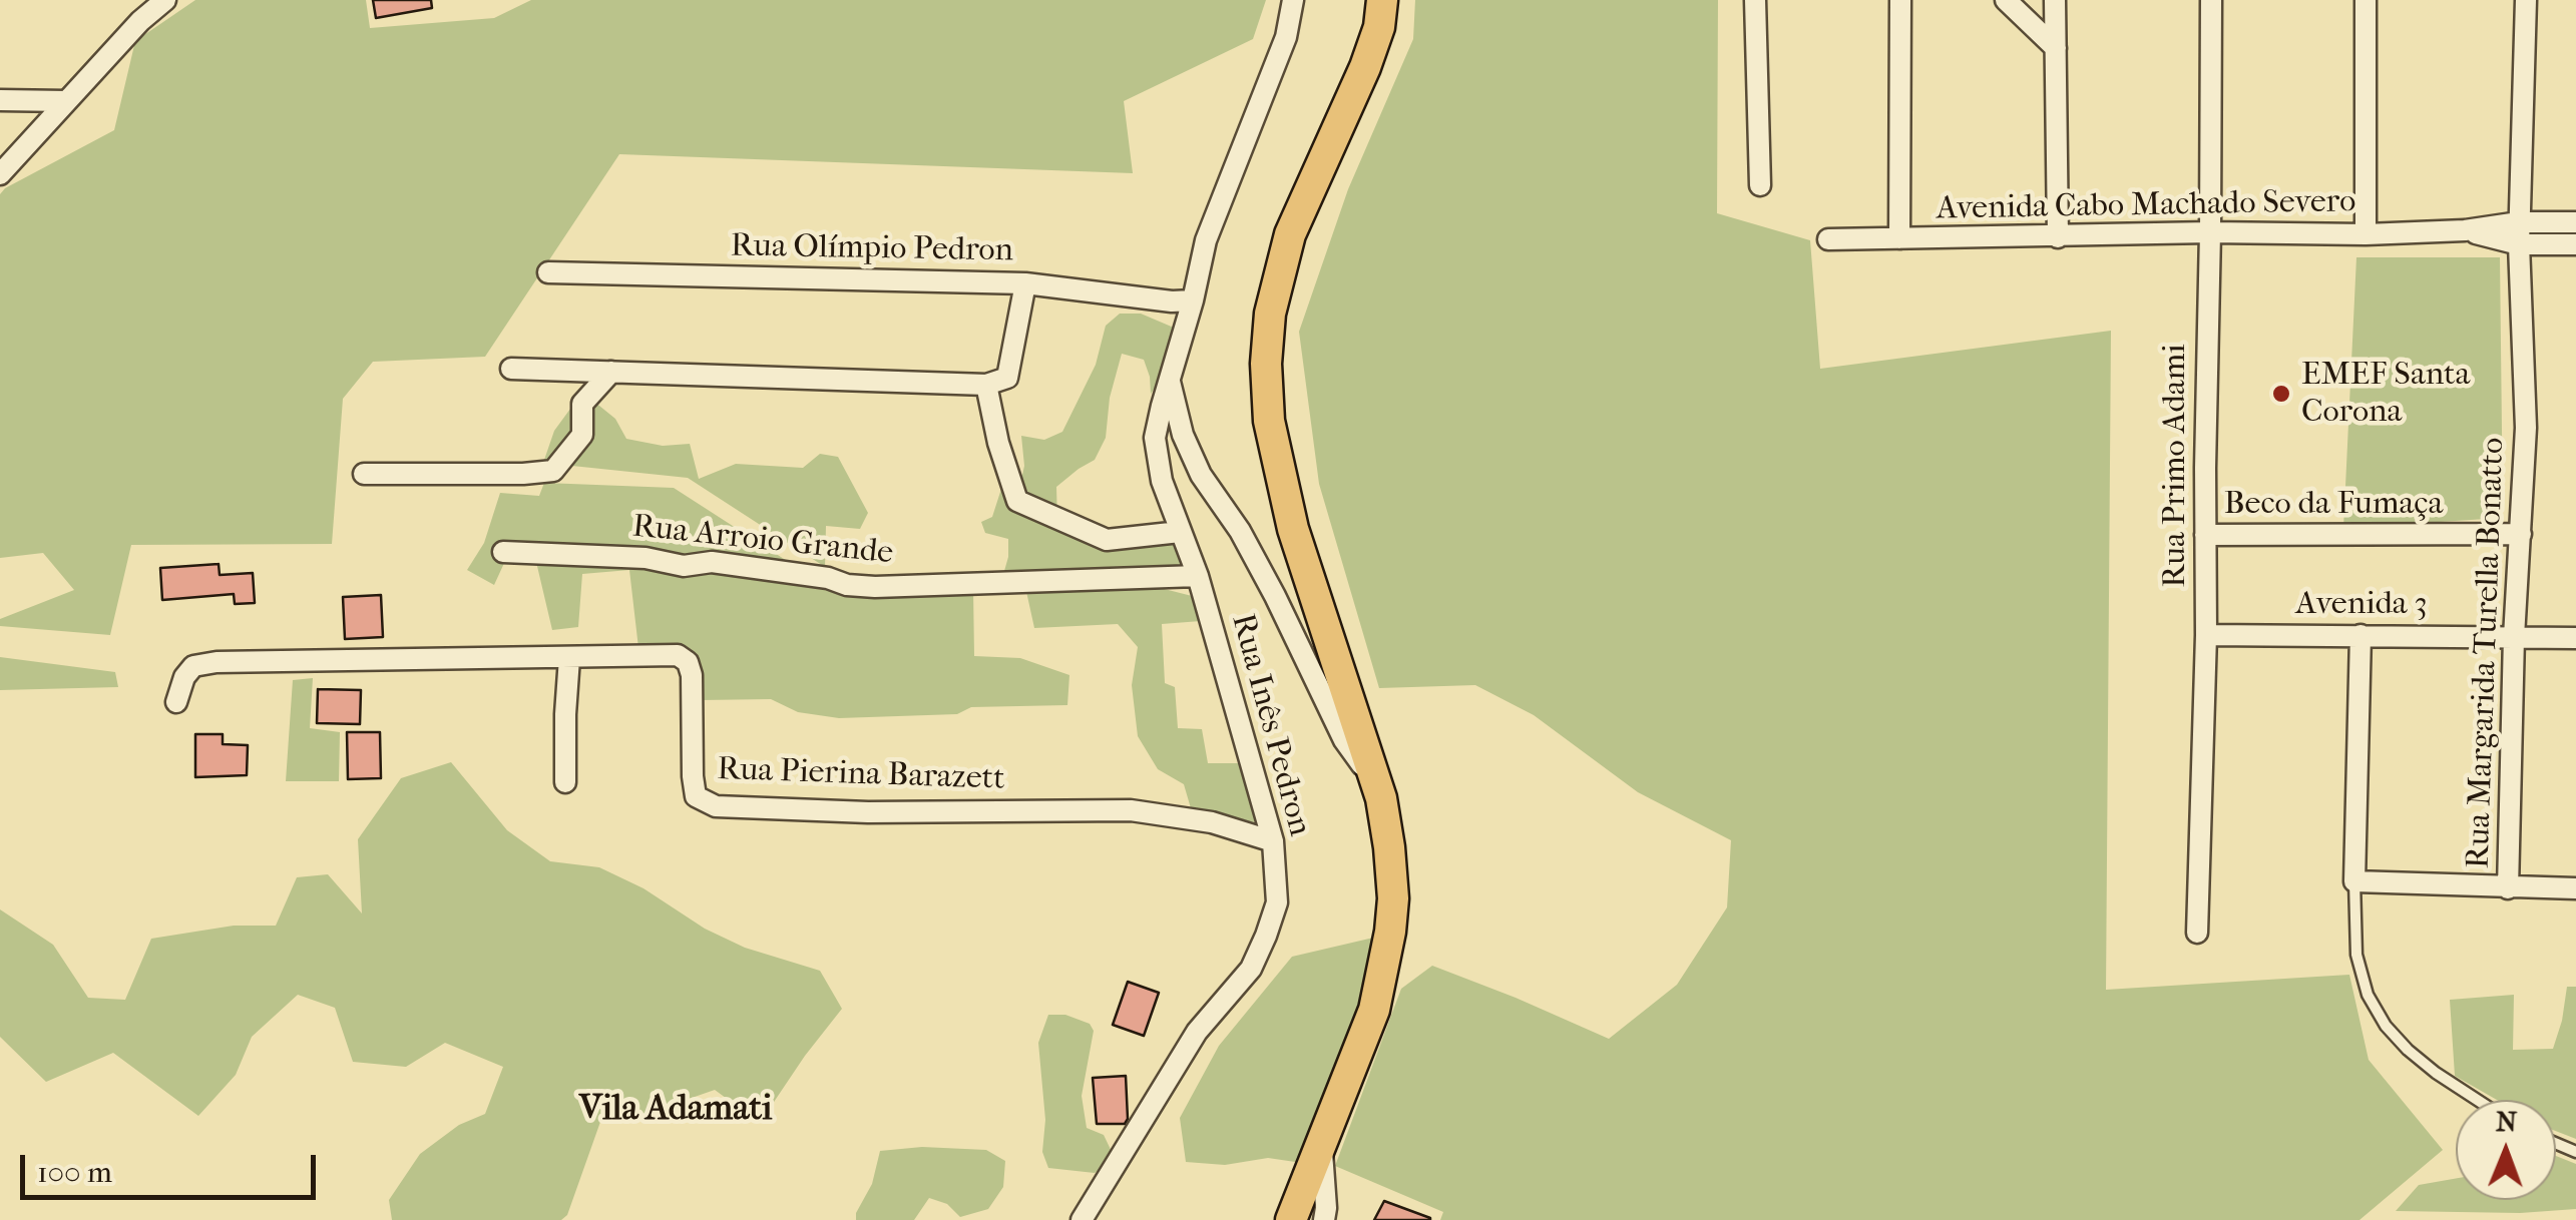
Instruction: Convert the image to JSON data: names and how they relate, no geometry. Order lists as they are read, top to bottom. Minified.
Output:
{"streets":{"street":["Avenida Cabo Machado Severo","Rua Olímpio Pedron","Rua Primo Adami","Beco da Fumaça","Rua Arroio Grande","Avenida 3","Rua Margarida Turella Bonatto","Rua Inês Pedron","Rua Pierina Barazett"]},"crossings":[["Avenida Cabo Machado Severo","Rua Primo Adami"],["Avenida Cabo Machado Severo","Rua Margarida Turella Bonatto"],["Rua Olímpio Pedron","Rua Inês Pedron"],["Rua Primo Adami","Beco da Fumaça"],["Rua Primo Adami","Avenida 3"],["Beco da Fumaça","Rua Margarida Turella Bonatto"],["Rua Arroio Grande","Rua Inês Pedron"],["Avenida 3","Rua Margarida Turella Bonatto"],["Rua Inês Pedron","Rua Pierina Barazett"]],"districts":["Vila Adamati"],"places":["EMEF Santa Corona"],"scale_bar":"100 m","north":"top"}
